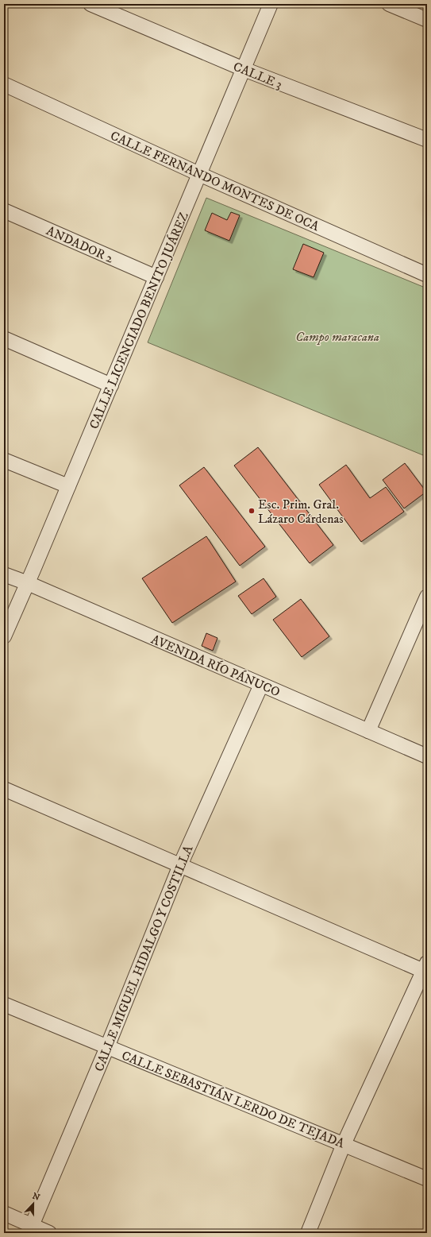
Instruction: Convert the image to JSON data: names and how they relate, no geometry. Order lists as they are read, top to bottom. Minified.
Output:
{"streets":{"street":["CALLE 3","CALLE FERNANDO MONTES DE OCA","ANDADOR 2","CALLE LICENCIADO BENITO JUÁREZ","AVENIDA RÍO PÁNUCO","CALLE MIGUEL HIDALGO Y COSTILLA","CALLE SEBASTIÁN LERDO DE TEJADA"]},"crossings":[["CALLE 3","CALLE LICENCIADO BENITO JUÁREZ"],["CALLE FERNANDO MONTES DE OCA","CALLE LICENCIADO BENITO JUÁREZ"],["ANDADOR 2","CALLE LICENCIADO BENITO JUÁREZ"],["CALLE LICENCIADO BENITO JUÁREZ","AVENIDA RÍO PÁNUCO"],["AVENIDA RÍO PÁNUCO","CALLE MIGUEL HIDALGO Y COSTILLA"],["CALLE MIGUEL HIDALGO Y COSTILLA","CALLE SEBASTIÁN LERDO DE TEJADA"]],"parks":["Campo maracana"],"places":["Esc. Prim. Gral. Lázaro Cárdenas"],"north":"top"}
